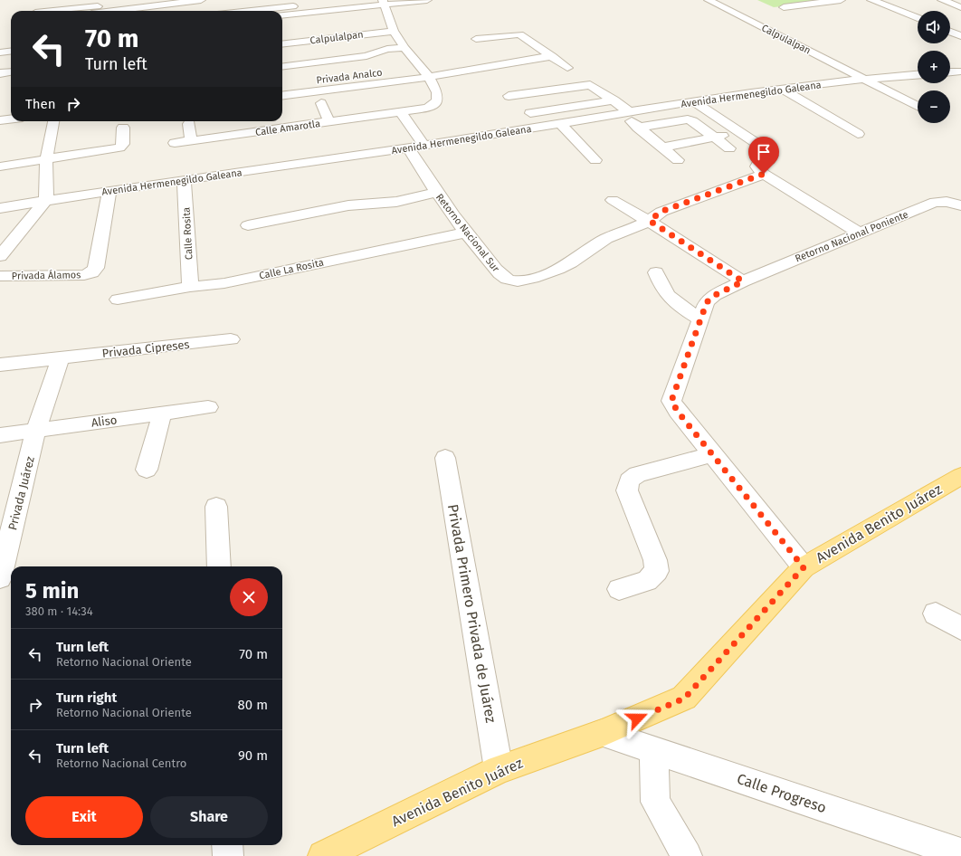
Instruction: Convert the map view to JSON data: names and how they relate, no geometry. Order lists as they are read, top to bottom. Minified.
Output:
{"streets":{"main road":["Avenida Benito Juárez"],"street":["Calpulalpan","Privada Analco","Avenida Hermenegildo Galeana","Calle Amarotla","Retorno Nacional Sur","Calle Rosita","Retorno Nacional Poniente","Calle La Rosita","Privada Álamos","Privada Cipreses","Aliso","Privada Juárez","Privada Primero Privada de Juárez","Calle Progreso"]},"crossings":[["Calpulalpan","Avenida Hermenegildo Galeana"],["Avenida Hermenegildo Galeana","Retorno Nacional Sur"],["Avenida Hermenegildo Galeana","Calle Rosita"],["Avenida Hermenegildo Galeana","Privada Álamos"],["Retorno Nacional Sur","Calle La Rosita"],["Calle Rosita","Calle La Rosita"],["Privada Cipreses","Privada Juárez"],["Aliso","Privada Juárez"],["Avenida Benito Juárez","Privada Primero Privada de Juárez"],["Avenida Benito Juárez","Calle Progreso"]],"page":{"map_buttons":["+","−"],"turn":["70 m","Turn left"],"then":"Then","heading":["5 min","380 m · 14:34"],"list":[{"name":"Turn left","note":"Retorno Nacional Oriente","value":"70 m"},{"name":"Turn right","note":"Retorno Nacional Oriente","value":"80 m"},{"name":"Turn left","note":"Retorno Nacional Centro","value":"90 m"}],"buttons":["Exit","Share"]}}
